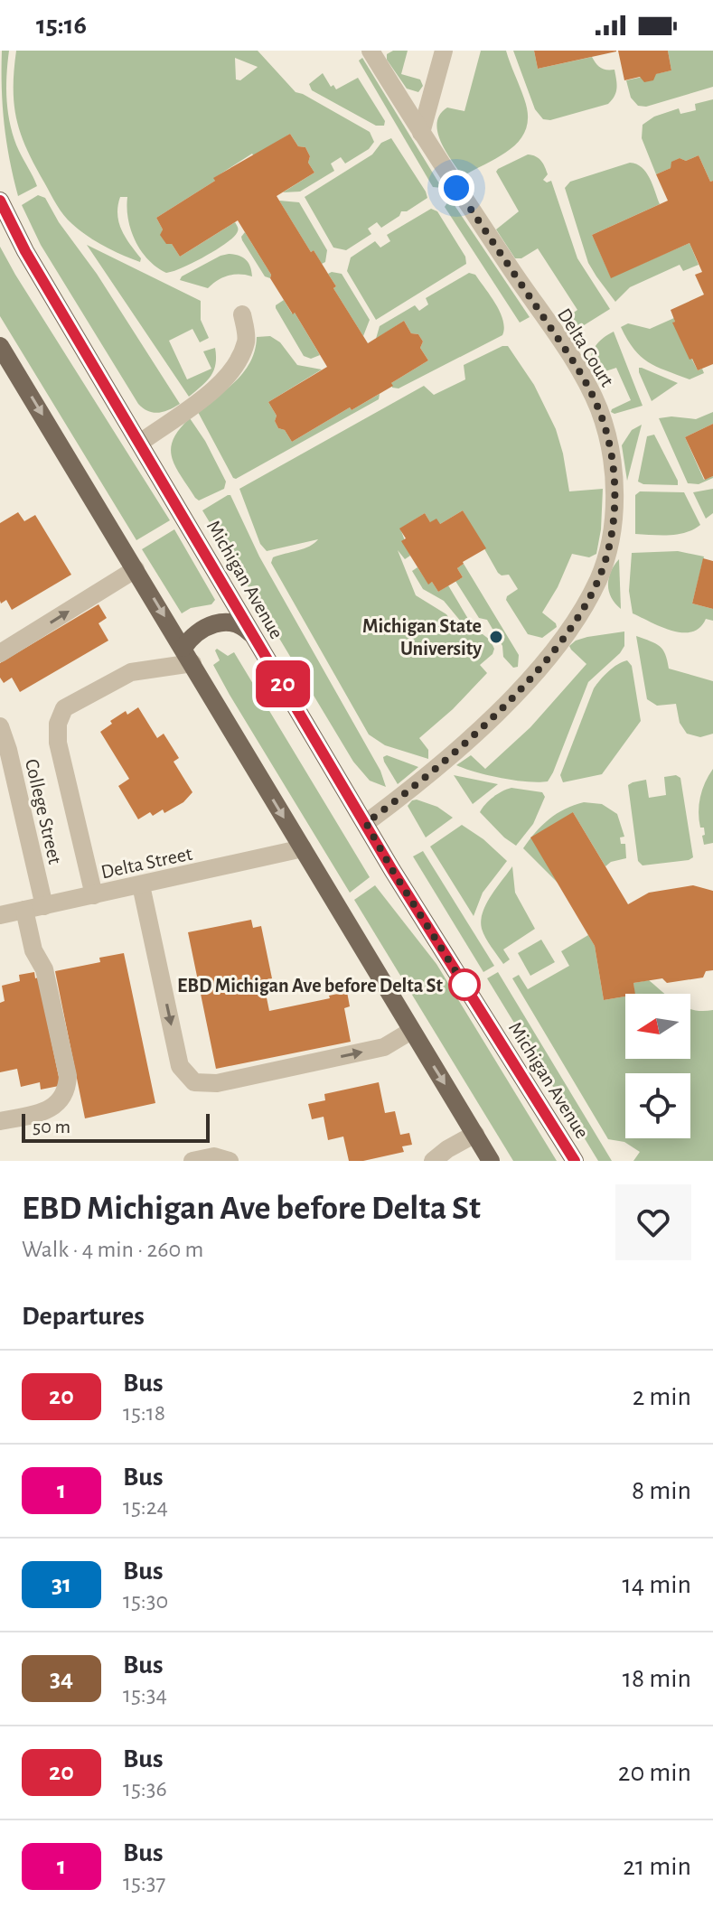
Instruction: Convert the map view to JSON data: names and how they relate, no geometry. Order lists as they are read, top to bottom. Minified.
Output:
{"streets":{"main road":["Michigan Avenue"],"street":["Delta Court","College Street","Delta Street"]},"crossings":[["Delta Court","Michigan Avenue"],["College Street","Delta Street"]],"places":["Michigan State University","EBD Michigan Ave before Delta St"],"lines":["bus line 20"],"scale_bar":"50 m","north":"left","page":{"status":"15:16","on_map":"20","scale":"50 m","heading":[["EBD Michigan Ave before Delta St","Walk · 4 min · 260 m"],"Departures"],"list":[{"mark":"20","name":"Bus","note":"15:18","value":"2 min"},{"mark":"1","name":"Bus","note":"15:24","value":"8 min"},{"mark":"31","name":"Bus","note":"15:30","value":"14 min"},{"mark":"34","name":"Bus","note":"15:34","value":"18 min"},{"mark":"20","name":"Bus","note":"15:36","value":"20 min"},{"mark":"1","name":"Bus","note":"15:37","value":"21 min"}]}}
